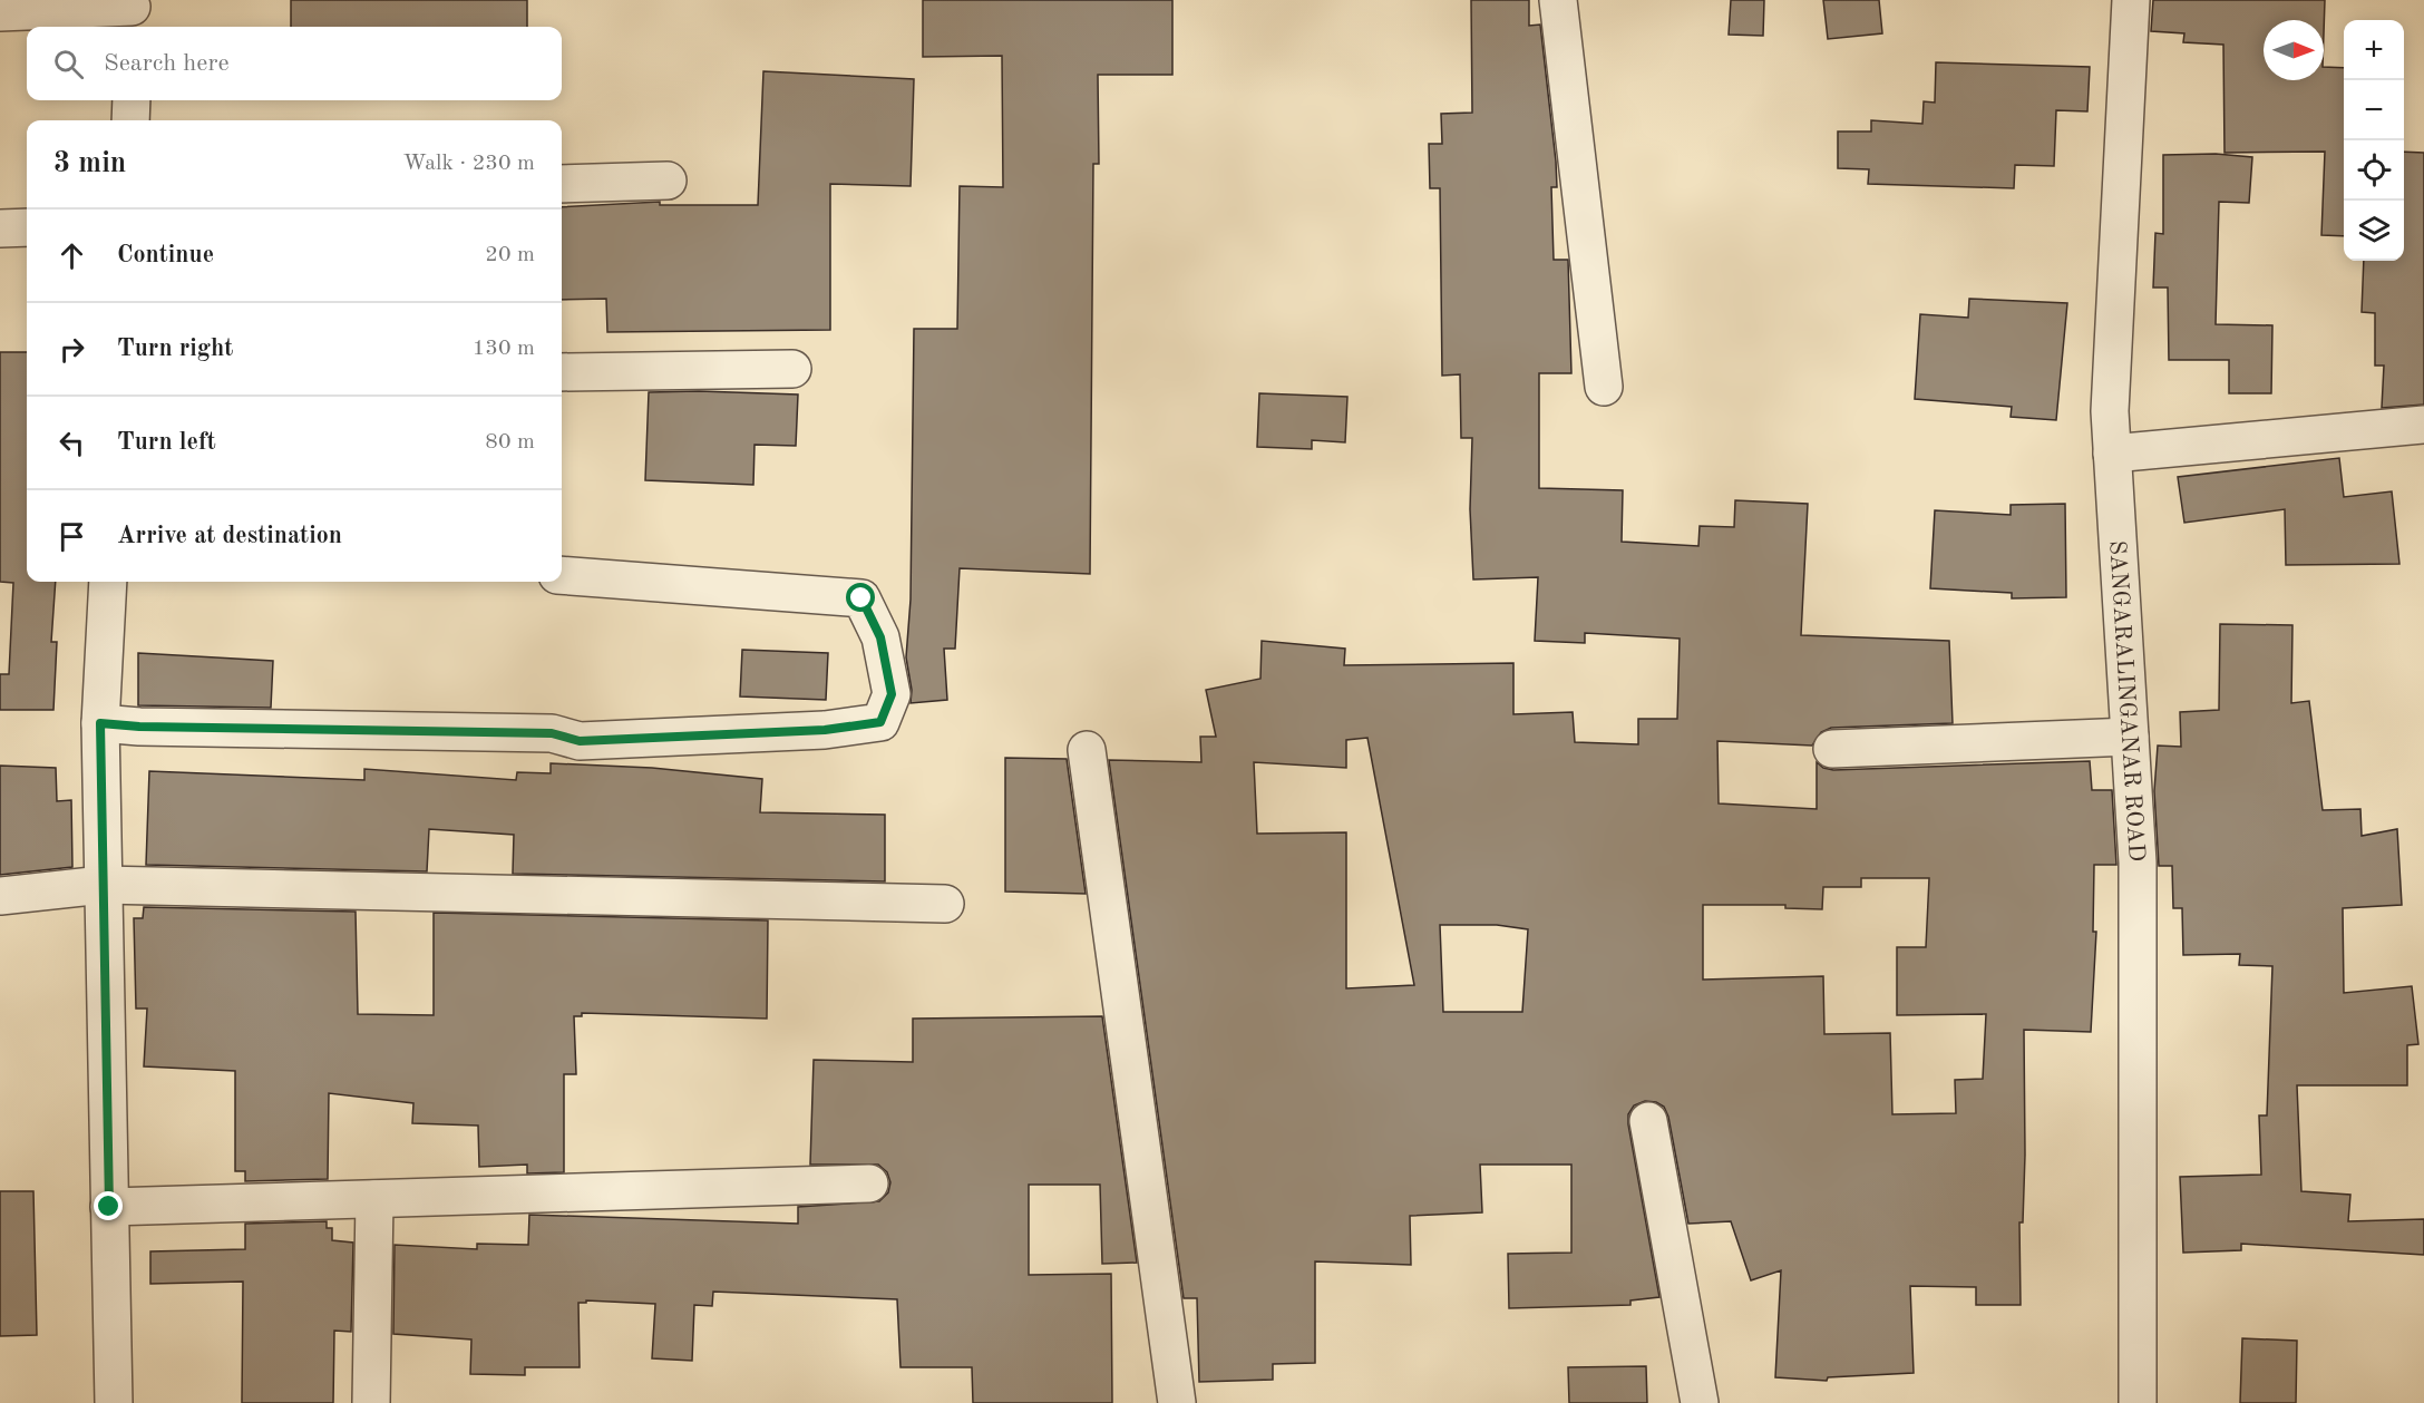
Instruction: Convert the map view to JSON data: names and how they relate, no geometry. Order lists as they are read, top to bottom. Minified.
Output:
{"streets":{"street":["SANGARALINGANAR ROAD"]},"north":"right","page":{"map_buttons":["+","−"],"search":"Search here","heading":["3 min","Walk · 230 m"],"list":[["Continue","20 m"],["Turn right","130 m"],["Turn left","80 m"],"Arrive at destination"]}}
